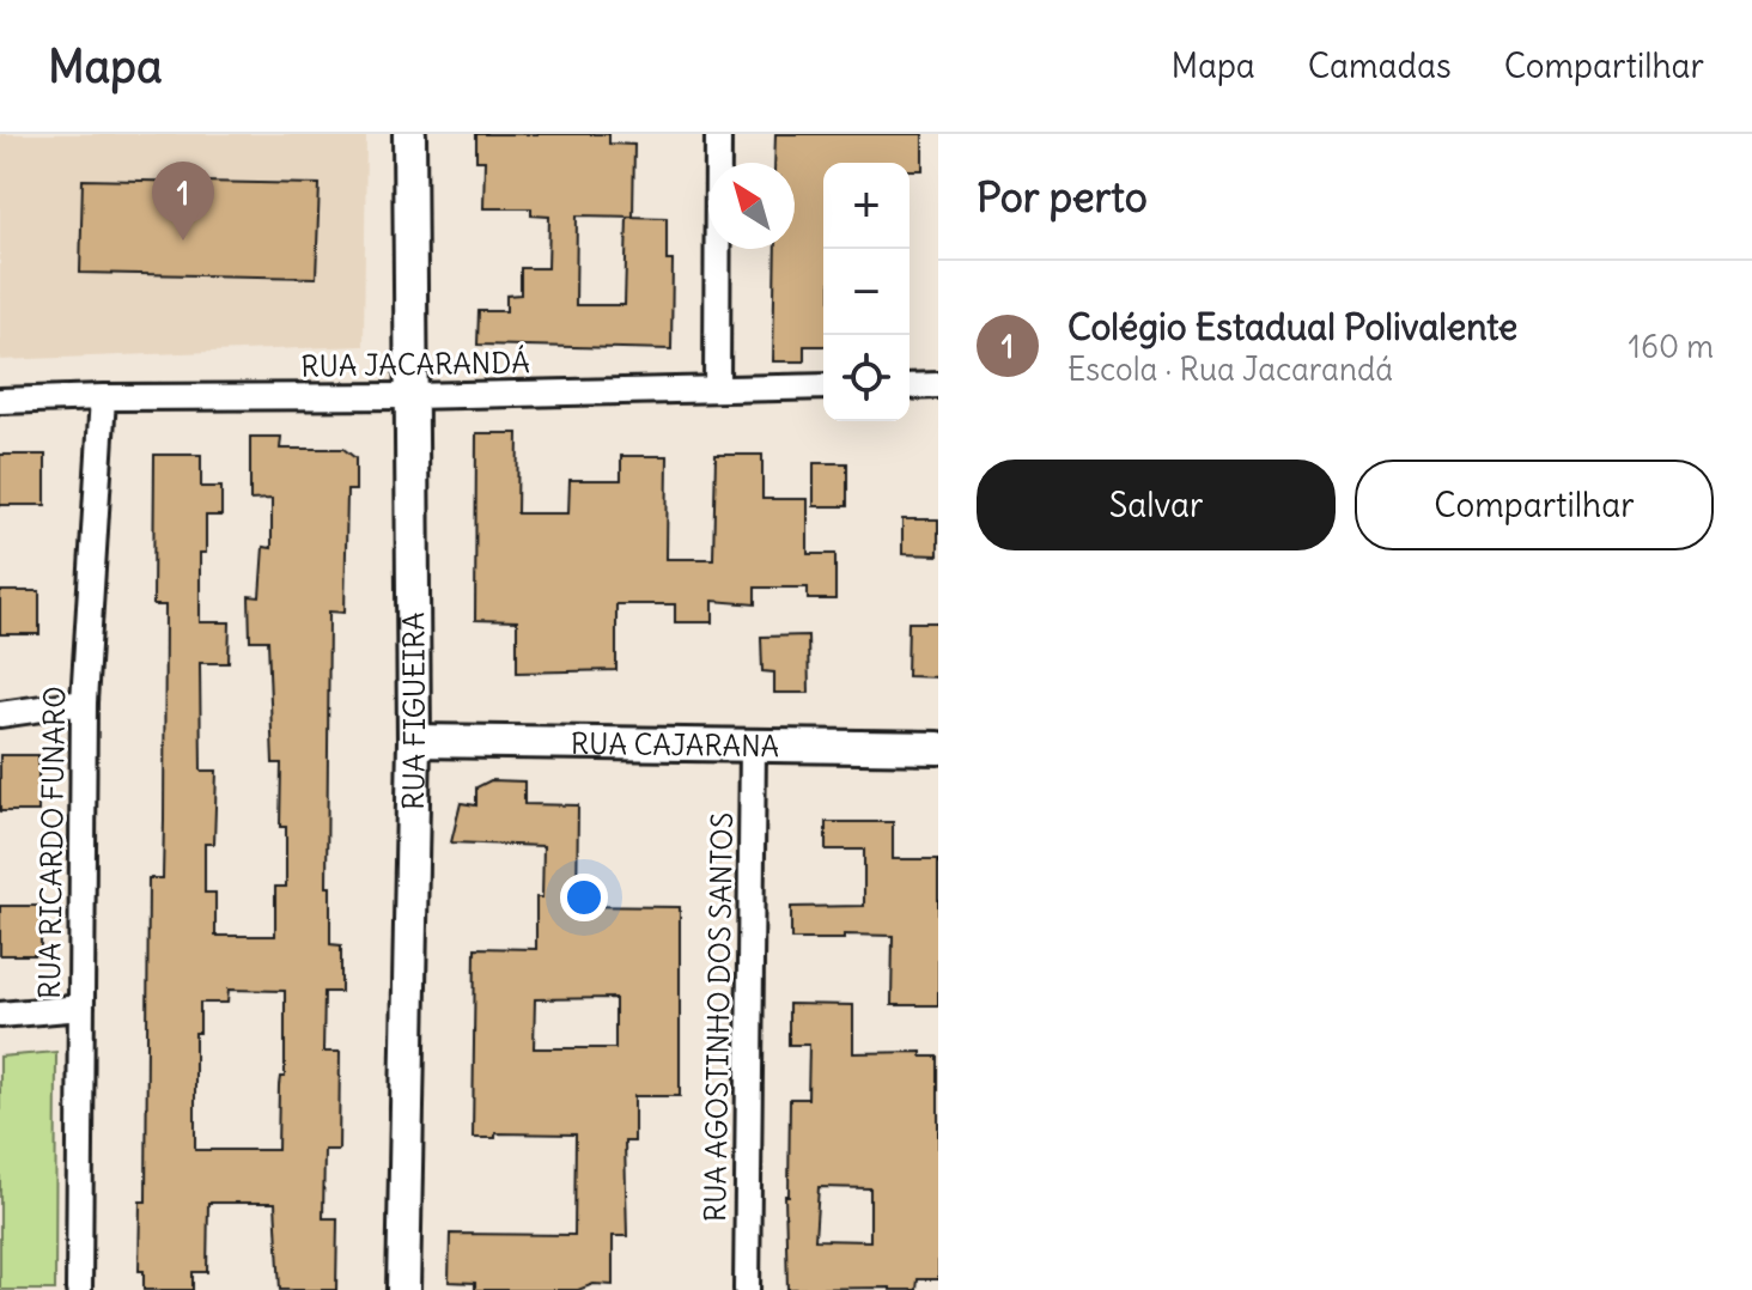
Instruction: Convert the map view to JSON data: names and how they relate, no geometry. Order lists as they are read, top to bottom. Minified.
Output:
{"streets":{"street":["RUA JACARANDÁ","RUA FIGUEIRA","RUA CAJARANA","RUA RICARDO FUNARO","RUA AGOSTINHO DOS SANTOS"]},"crossings":[["RUA JACARANDÁ","RUA FIGUEIRA"],["RUA JACARANDÁ","RUA RICARDO FUNARO"],["RUA FIGUEIRA","RUA CAJARANA"],["RUA CAJARANA","RUA AGOSTINHO DOS SANTOS"]],"north":"top left","page":{"header":"Mapa","nav":["Mapa","Camadas","Compartilhar"],"heading":"Por perto","pins":"1","map_buttons":["+","−"],"list":[{"mark":"1","name":"Colégio Estadual Polivalente","note":"Escola · Rua Jacarandá","value":"160 m"}],"buttons":["Salvar","Compartilhar"]}}
